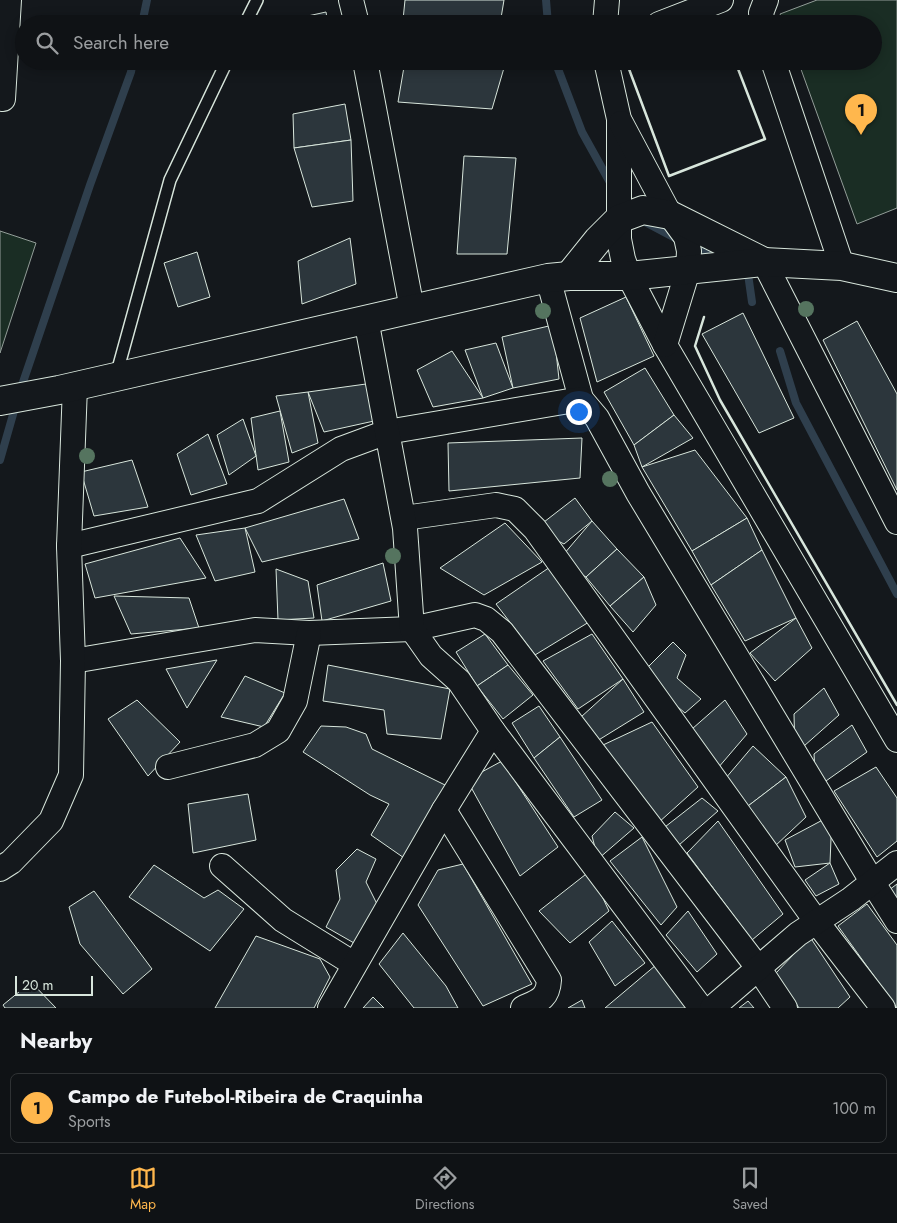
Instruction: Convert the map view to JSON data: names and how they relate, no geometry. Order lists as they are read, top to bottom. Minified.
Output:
{"scale_bar":"20 m","page":{"search":"Search here","pins":"1","scale":"20 m","heading":"Nearby","list":[{"mark":"1","name":"Campo de Futebol-Ribeira de Craquinha","note":"Sports","value":"100 m"}],"nav":["Map","Directions","Saved"]}}
